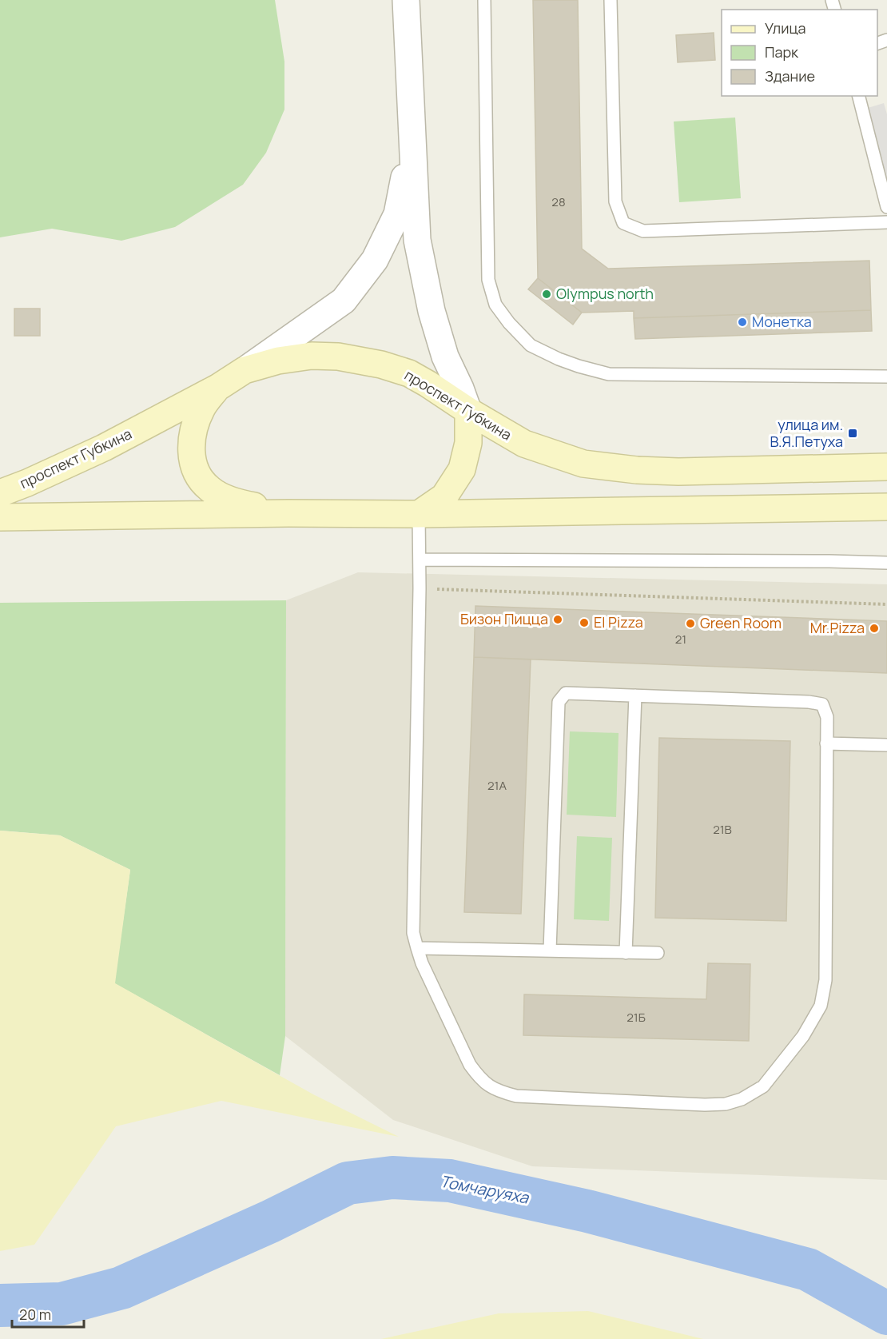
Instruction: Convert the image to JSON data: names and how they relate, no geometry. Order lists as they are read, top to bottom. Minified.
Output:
{"streets":{"main road":["проспект Губкина"]},"water":["Томчаруяха"],"places":{"other":["Olympus north","Монетка","Бизон Пицца","El Pizza","Green Room","Mr.Pizza"],"transit":["улица им. В.Я.Петуха"]},"house_numbers":["28","21","21А","21В","21Б"],"legend":["Улица","Парк","Здание"],"scale_bar":"20 m"}
